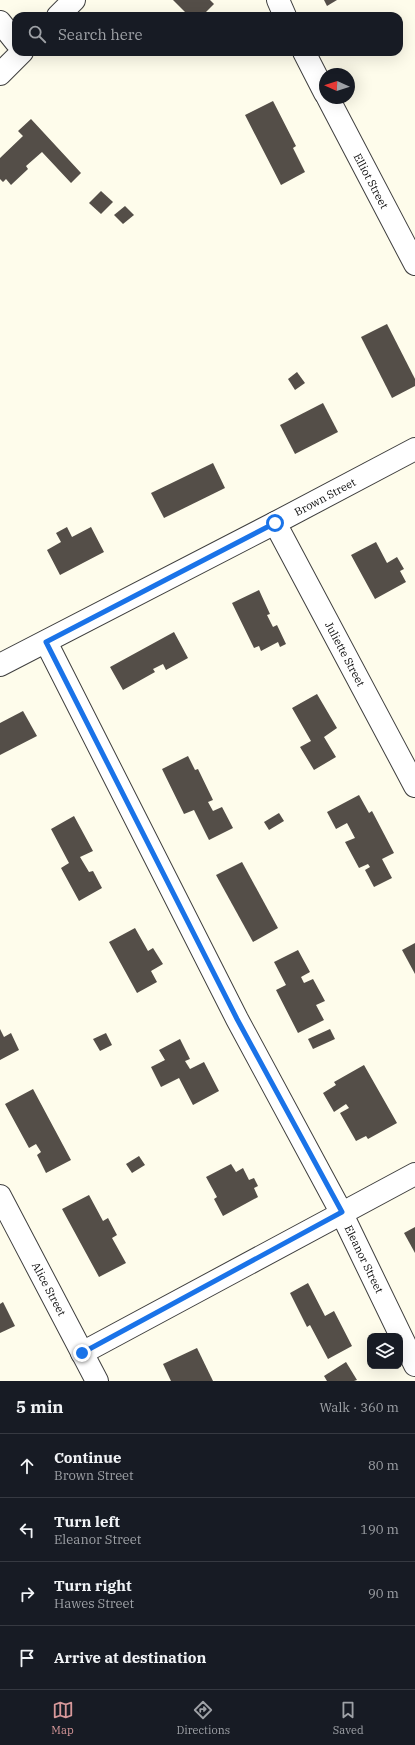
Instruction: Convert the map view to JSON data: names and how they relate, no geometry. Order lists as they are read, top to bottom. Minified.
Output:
{"streets":{"street":["Elliot Street","Brown Street","Juliette Street","Eleanor Street","Alice Street"]},"crossings":[["Brown Street","Juliette Street"],["Brown Street","Eleanor Street"]],"north":"left","page":{"search":"Search here","heading":["5 min","Walk · 360 m"],"list":[["Continue","Brown Street","80 m"],["Turn left","Eleanor Street","190 m"],["Turn right","Hawes Street","90 m"],"Arrive at destination"],"nav":["Map","Directions","Saved"]}}
